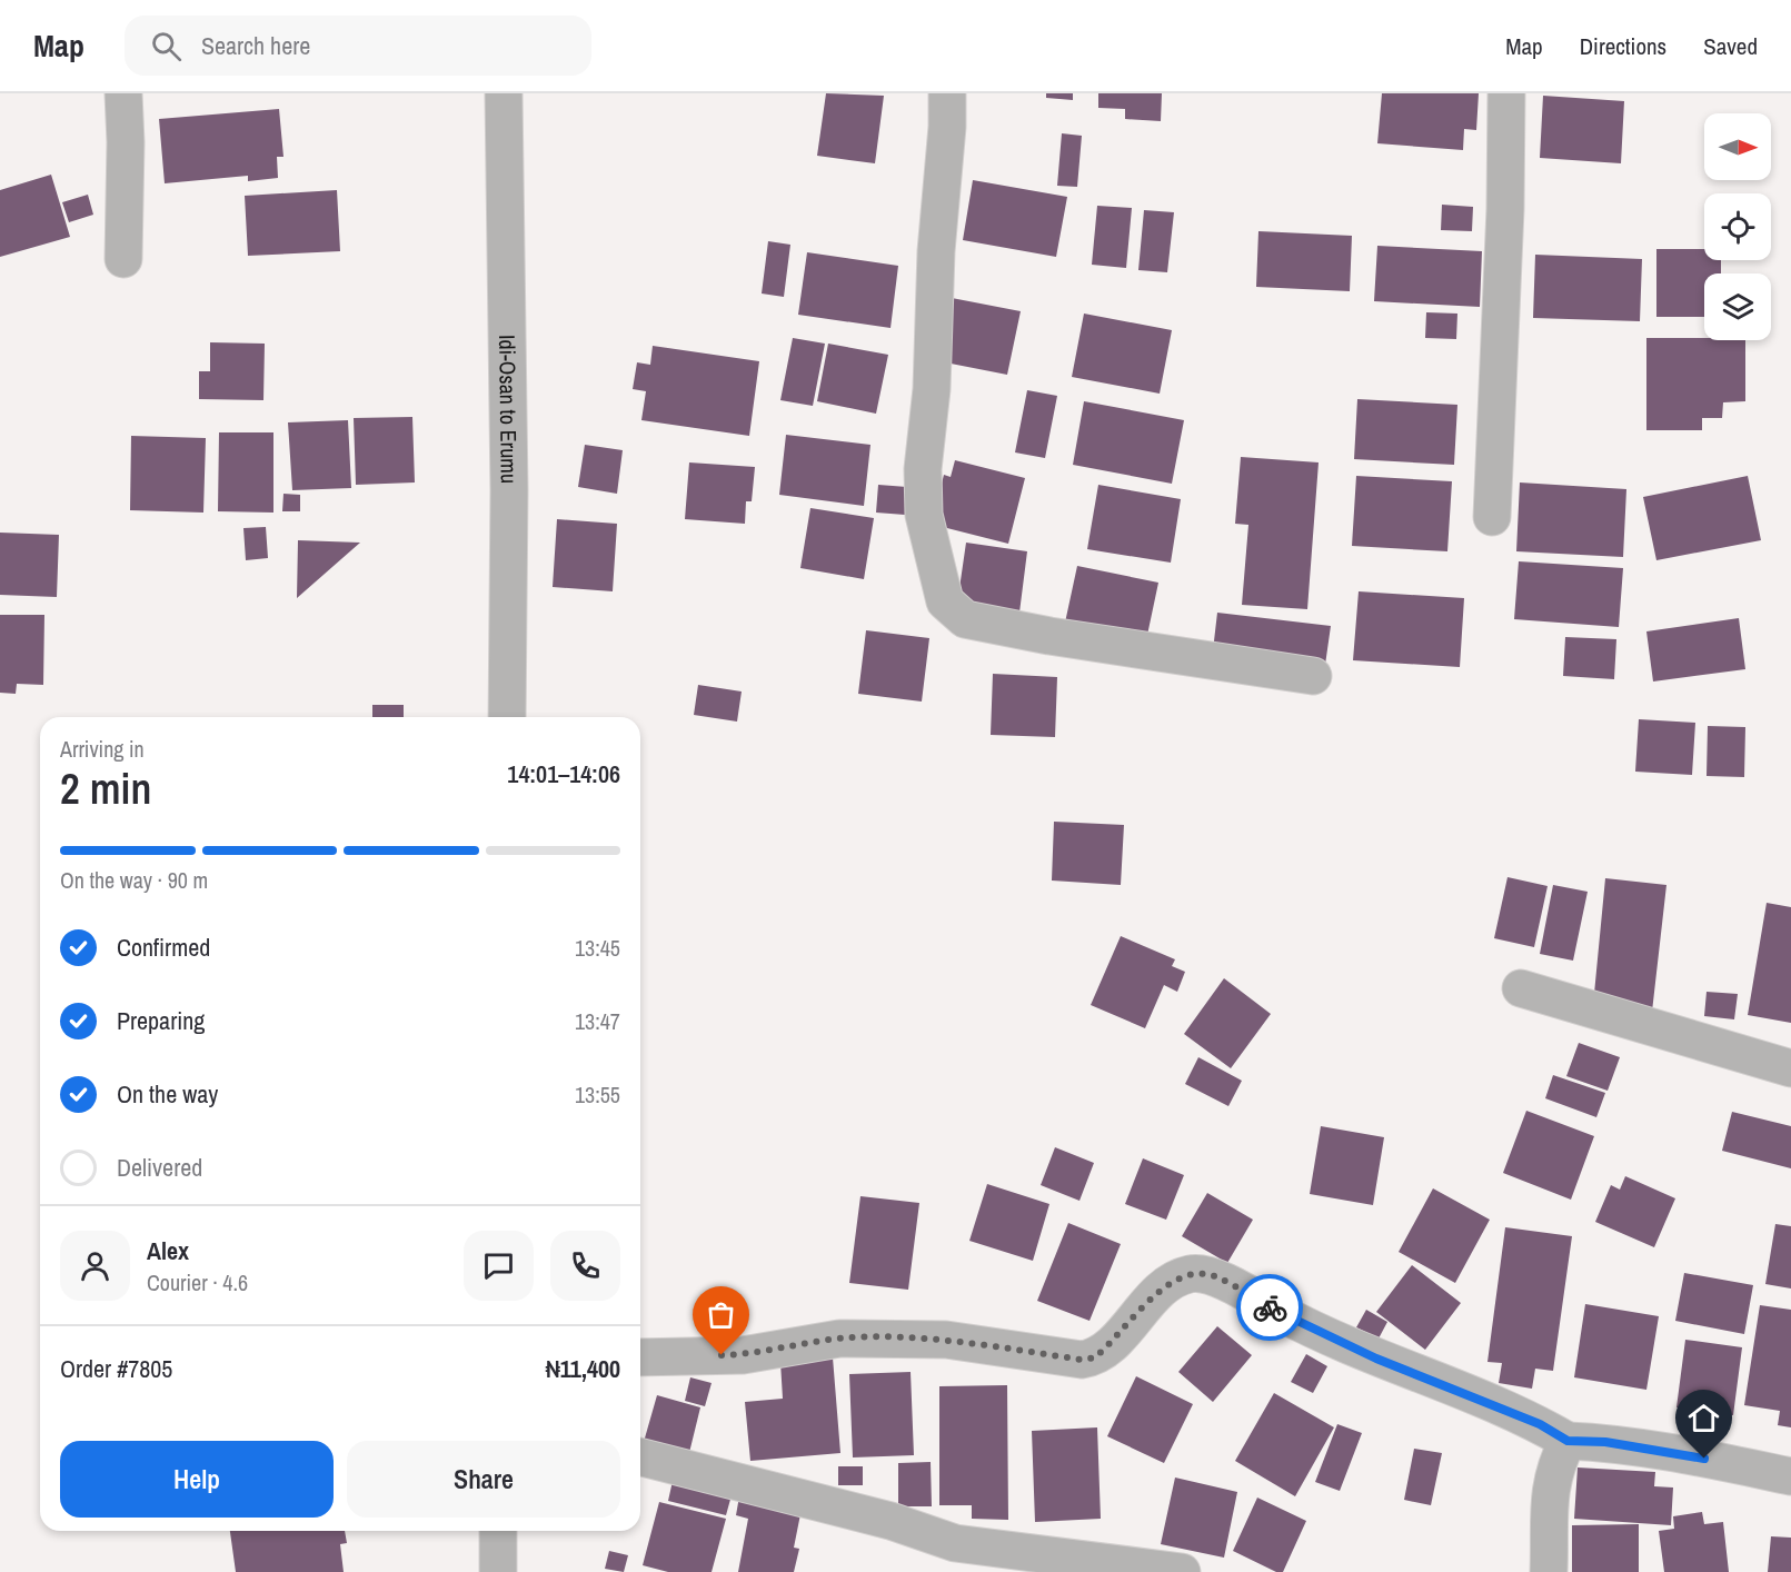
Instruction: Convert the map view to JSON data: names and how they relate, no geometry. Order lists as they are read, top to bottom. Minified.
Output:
{"streets":{"street":["Idi-Osan to Erumu"]},"north":"right","page":{"header":"Map","search":"Search here","nav":["Map","Directions","Saved"],"heading":["2 min","Arriving in","14:01–14:06"],"panel":["Alex","Courier · 4.6","Order #7805","₦11,400"],"bar":"On the way · 90 m","list":[["Confirmed","13:45"],["Preparing","13:47"],["On the way","13:55"],"Delivered"],"buttons":["Help","Share"]}}
